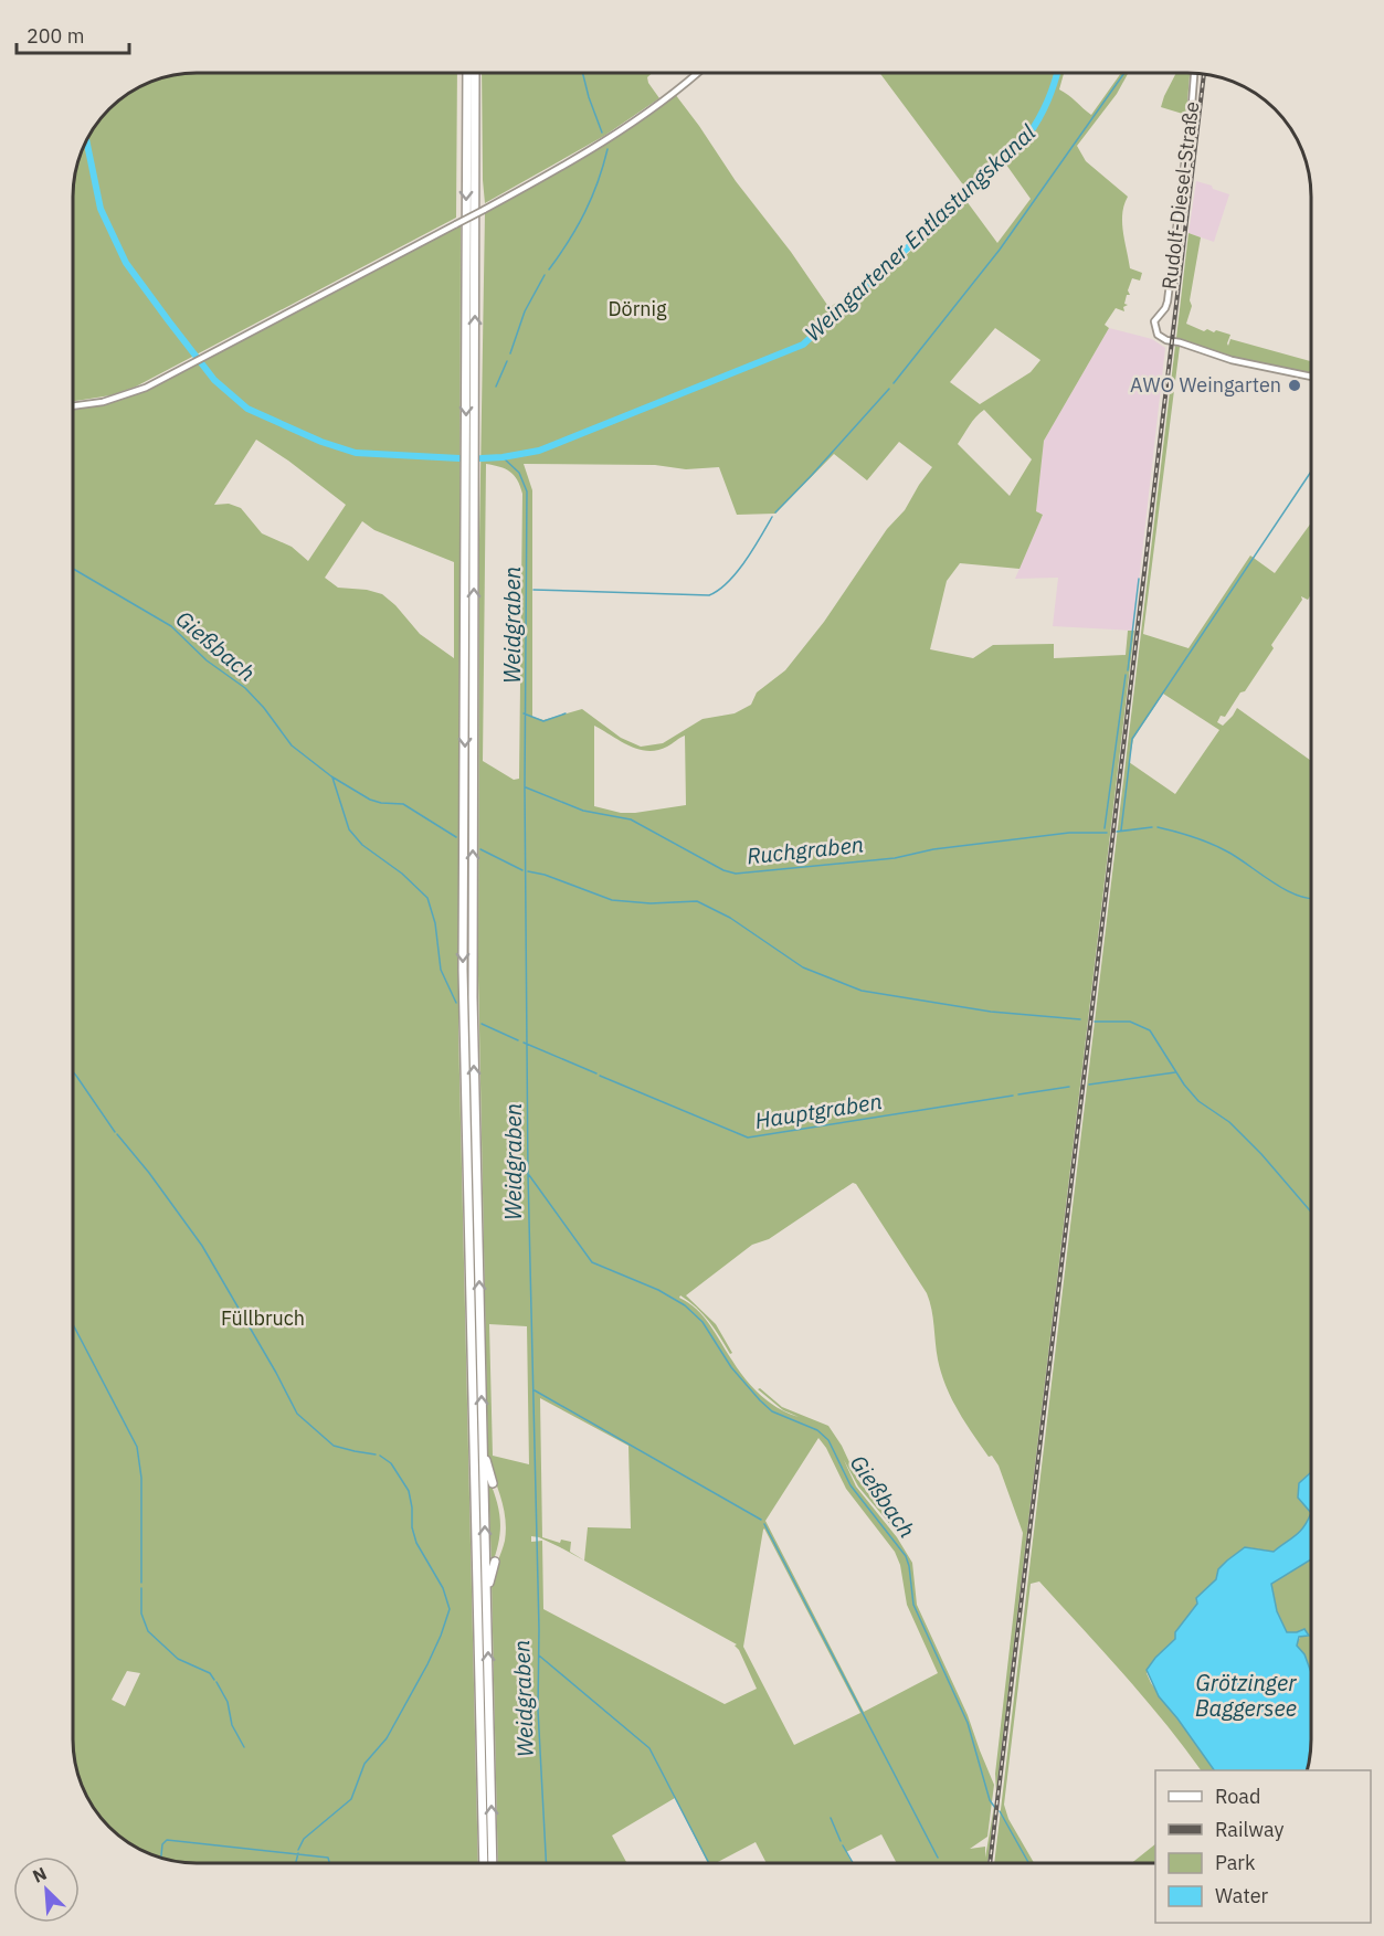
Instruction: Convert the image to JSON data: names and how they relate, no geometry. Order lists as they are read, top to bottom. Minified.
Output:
{"streets":{"main road":["Rudolf-Diesel-Straße"]},"water":["Weingartener Entlastungskanal","Weidgraben","Gießbach","Ruchgraben","Hauptgraben","Grötzinger Baggersee"],"parks":["Dörnig","Füllbruch"],"places":["AWO Weingarten"],"legend":["Road","Railway","Park","Water"],"scale_bar":"200 m","north":"top left"}
